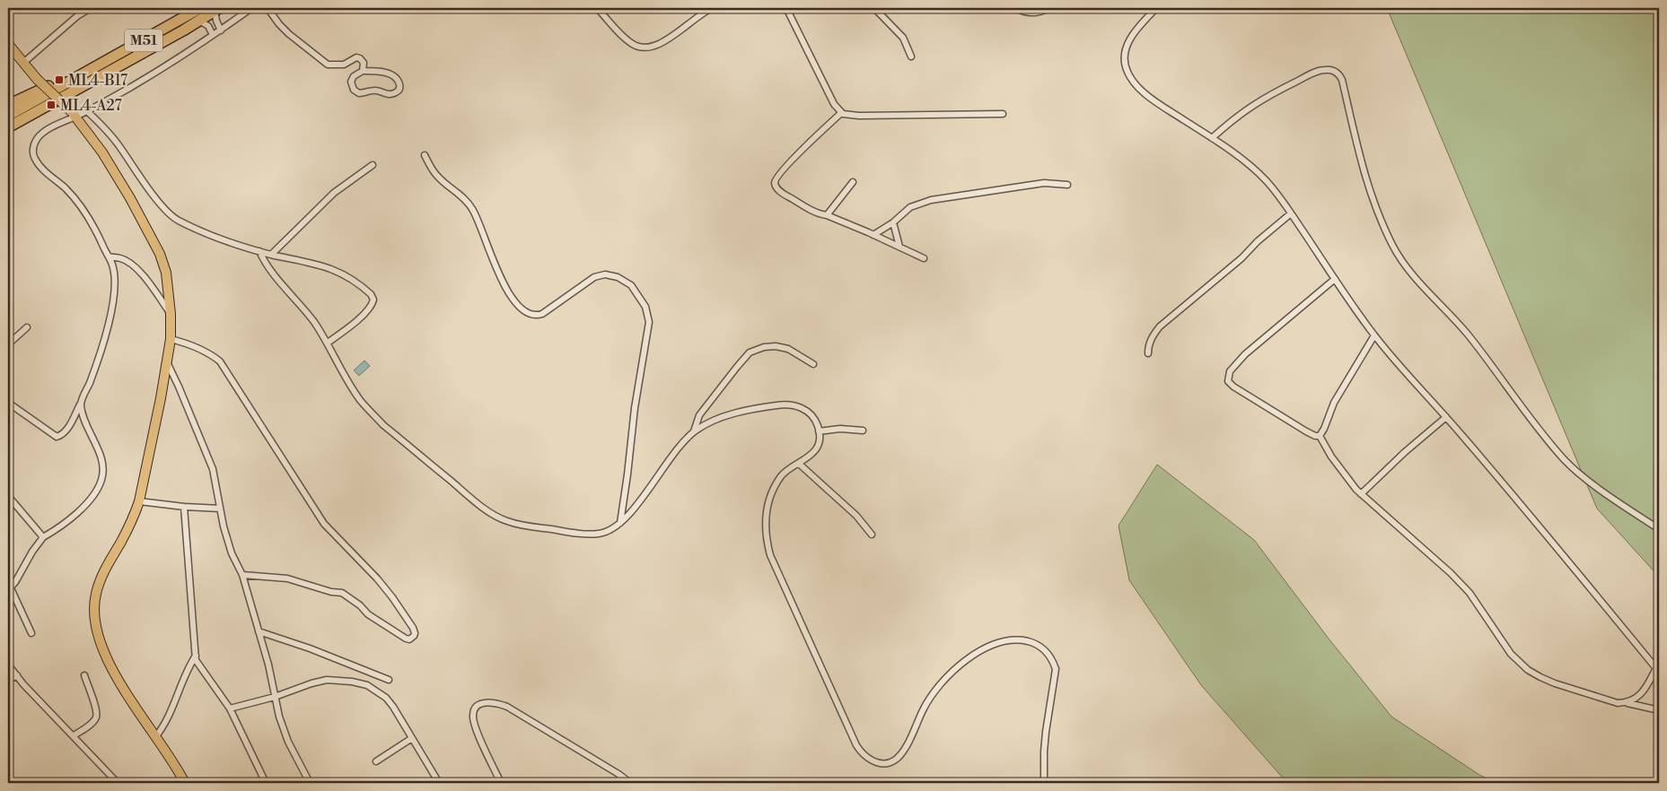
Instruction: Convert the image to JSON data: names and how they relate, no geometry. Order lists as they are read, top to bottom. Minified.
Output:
{"streets":{"highway":["M51"]},"places":{"transit":["ML4-B17","ML4-A27"]}}
